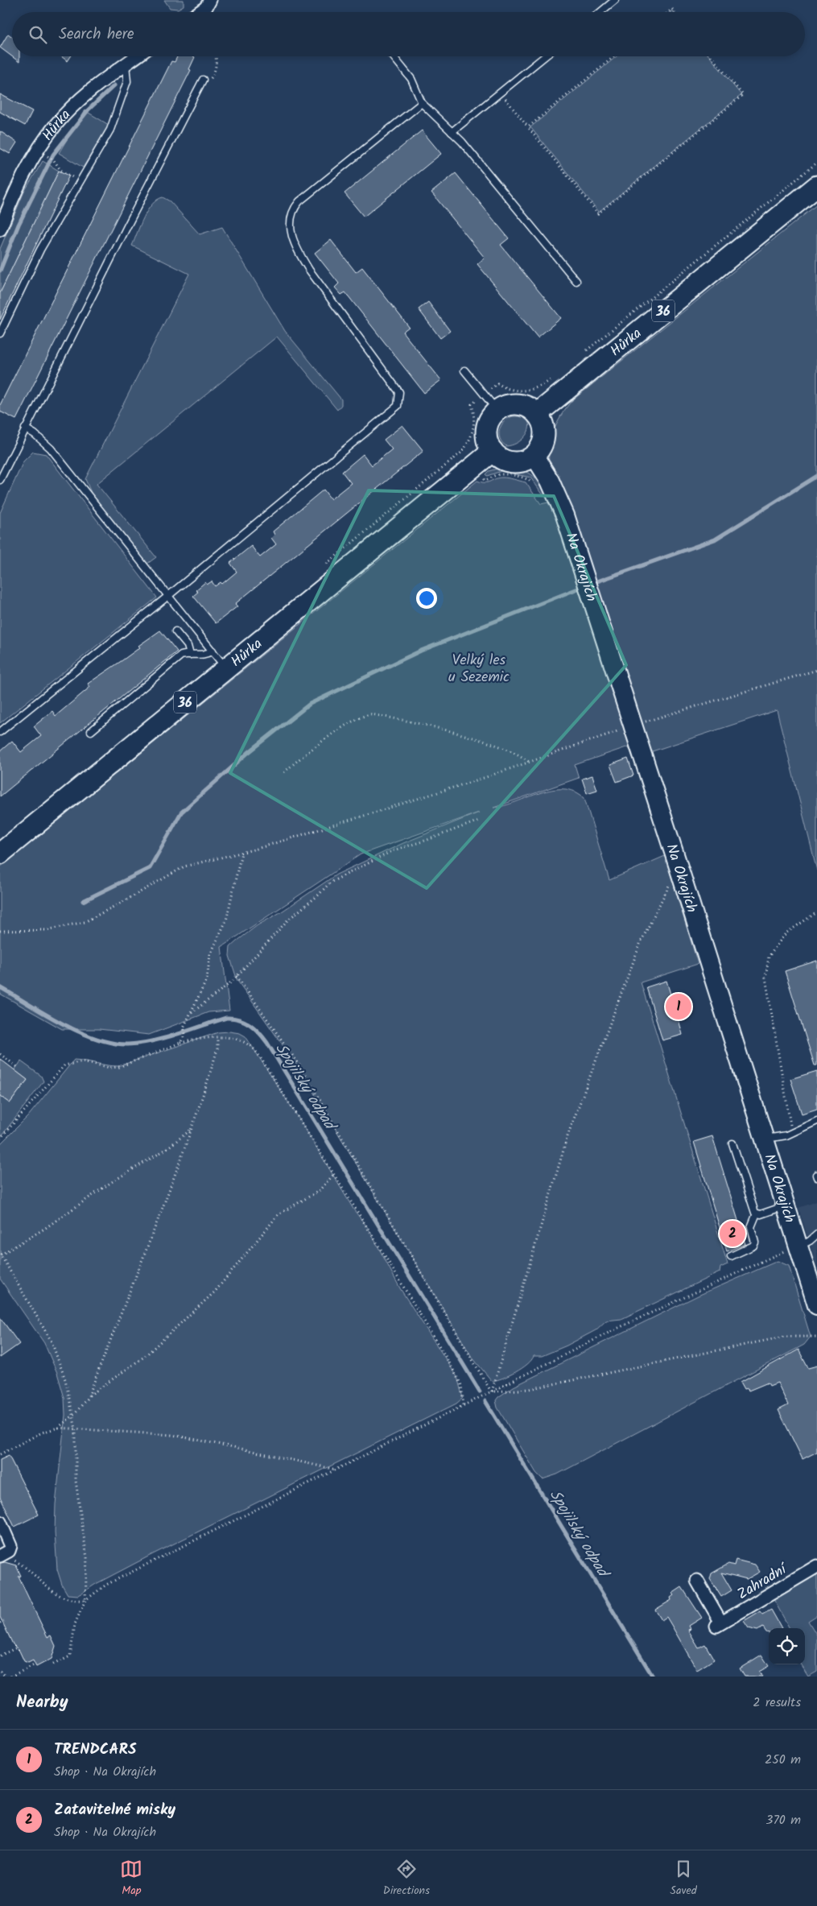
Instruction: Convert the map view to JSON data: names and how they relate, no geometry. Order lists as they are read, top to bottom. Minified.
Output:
{"streets":{"main road":["Hůrka","36"],"street":["Na Okrajích","Zahradní"]},"crossings":[["Hůrka","Na Okrajích"]],"water":["Spojilský odpad"],"parks":["Velký les u Sezemic"],"page":{"search":"Search here","pins":["1","2"],"heading":["Nearby","2 results"],"list":[{"mark":"1","name":"TRENDCARS","note":"Shop · Na Okrajích","value":"250 m"},{"mark":"2","name":"Zatavitelné misky","note":"Shop · Na Okrajích","value":"370 m"}],"nav":["Map","Directions","Saved"]}}
